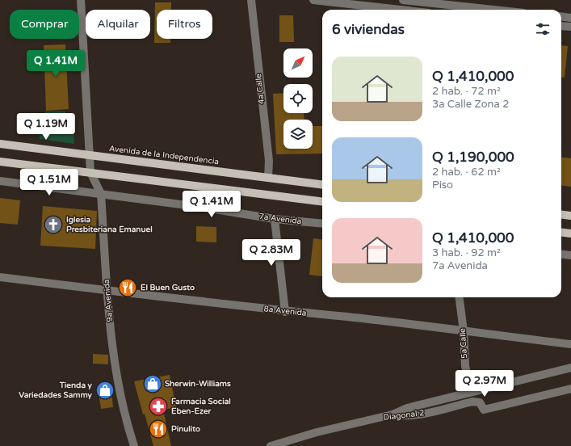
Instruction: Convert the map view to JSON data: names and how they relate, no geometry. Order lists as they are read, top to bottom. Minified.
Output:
{"streets":{"main road":["Avenida de la Independencia"],"street":["4a Calle","7a Avenida","9a Avenida","8a Avenida","5a Calle","Diagonal 2"]},"crossings":[["4a Calle","Avenida de la Independencia"],["Avenida de la Independencia","9a Avenida"],["7a Avenida","9a Avenida"],["9a Avenida","8a Avenida"],["8a Avenida","5a Calle"]],"places":{"church":["Iglesia Presbiteriana Emanuel"],"restaurant":["El Buen Gusto","Pinulito"],"shop":["Sherwin-Williams","Tienda y Variedades Sammy"],"pharmacy":["Farmacia Social Eben-Ezer"]},"north":"top right","page":{"chip":["Comprar","Alquilar","Filtros"],"heading":"6 viviendas","list":[{"name":"Q 1,410,000","note":"2 hab. · 72 m² · 3a Calle Zona 2"},{"name":"Q 1,190,000","note":"2 hab. · 62 m² · Piso"},{"name":"Q 1,410,000","note":"3 hab. · 92 m² · 7a Avenida"}],"price":["Q 1.41M","Q 1.19M","Q 1.51M","Q 1.41M","Q 2.83M","Q 2.97M"]}}
